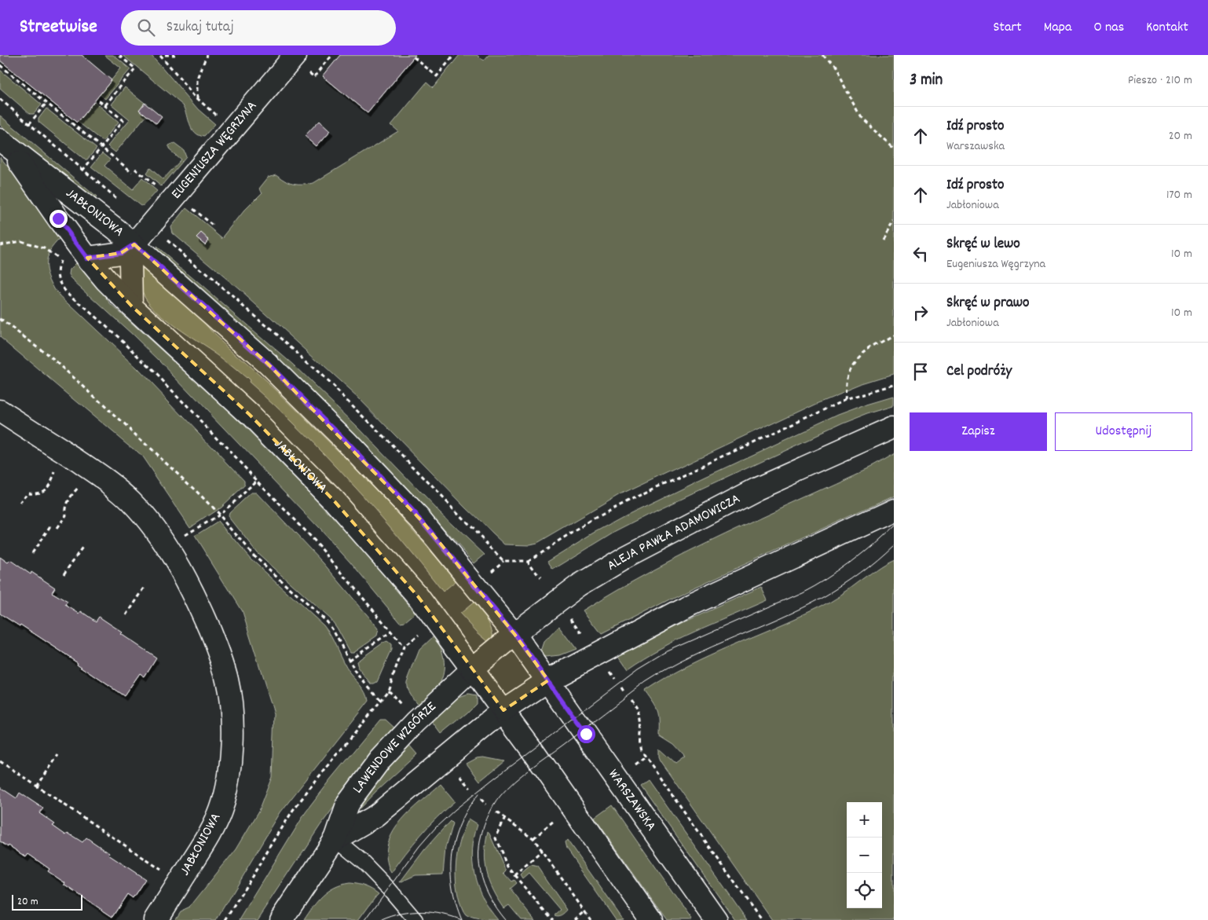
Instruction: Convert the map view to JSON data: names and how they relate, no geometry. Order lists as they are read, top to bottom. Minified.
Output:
{"streets":{"main road":["EUGENIUSZA WĘGRZYNA","JABŁONIOWA","ALEJA PAWŁA ADAMOWICZA","LAWENDOWE WZGÓRZE","WARSZAWSKA"]},"crossings":[["EUGENIUSZA WĘGRZYNA","JABŁONIOWA"],["JABŁONIOWA","ALEJA PAWŁA ADAMOWICZA"],["JABŁONIOWA","LAWENDOWE WZGÓRZE"],["JABŁONIOWA","WARSZAWSKA"],["ALEJA PAWŁA ADAMOWICZA","LAWENDOWE WZGÓRZE"]],"scale_bar":"20 m","page":{"header":"Streetwise","search":"Szukaj tutaj","nav":["Start","Mapa","O nas","Kontakt"],"heading":["3 min","Pieszo · 210 m"],"list":[["Idź prosto","Warszawska","20 m"],["Idź prosto","Jabłoniowa","170 m"],["Skręć w lewo","Eugeniusza Węgrzyna","10 m"],["Skręć w prawo","Jabłoniowa","10 m"],"Cel podróży"],"buttons":["Zapisz","Udostępnij"],"map_buttons":["+","−"],"scale":"20 m"}}
